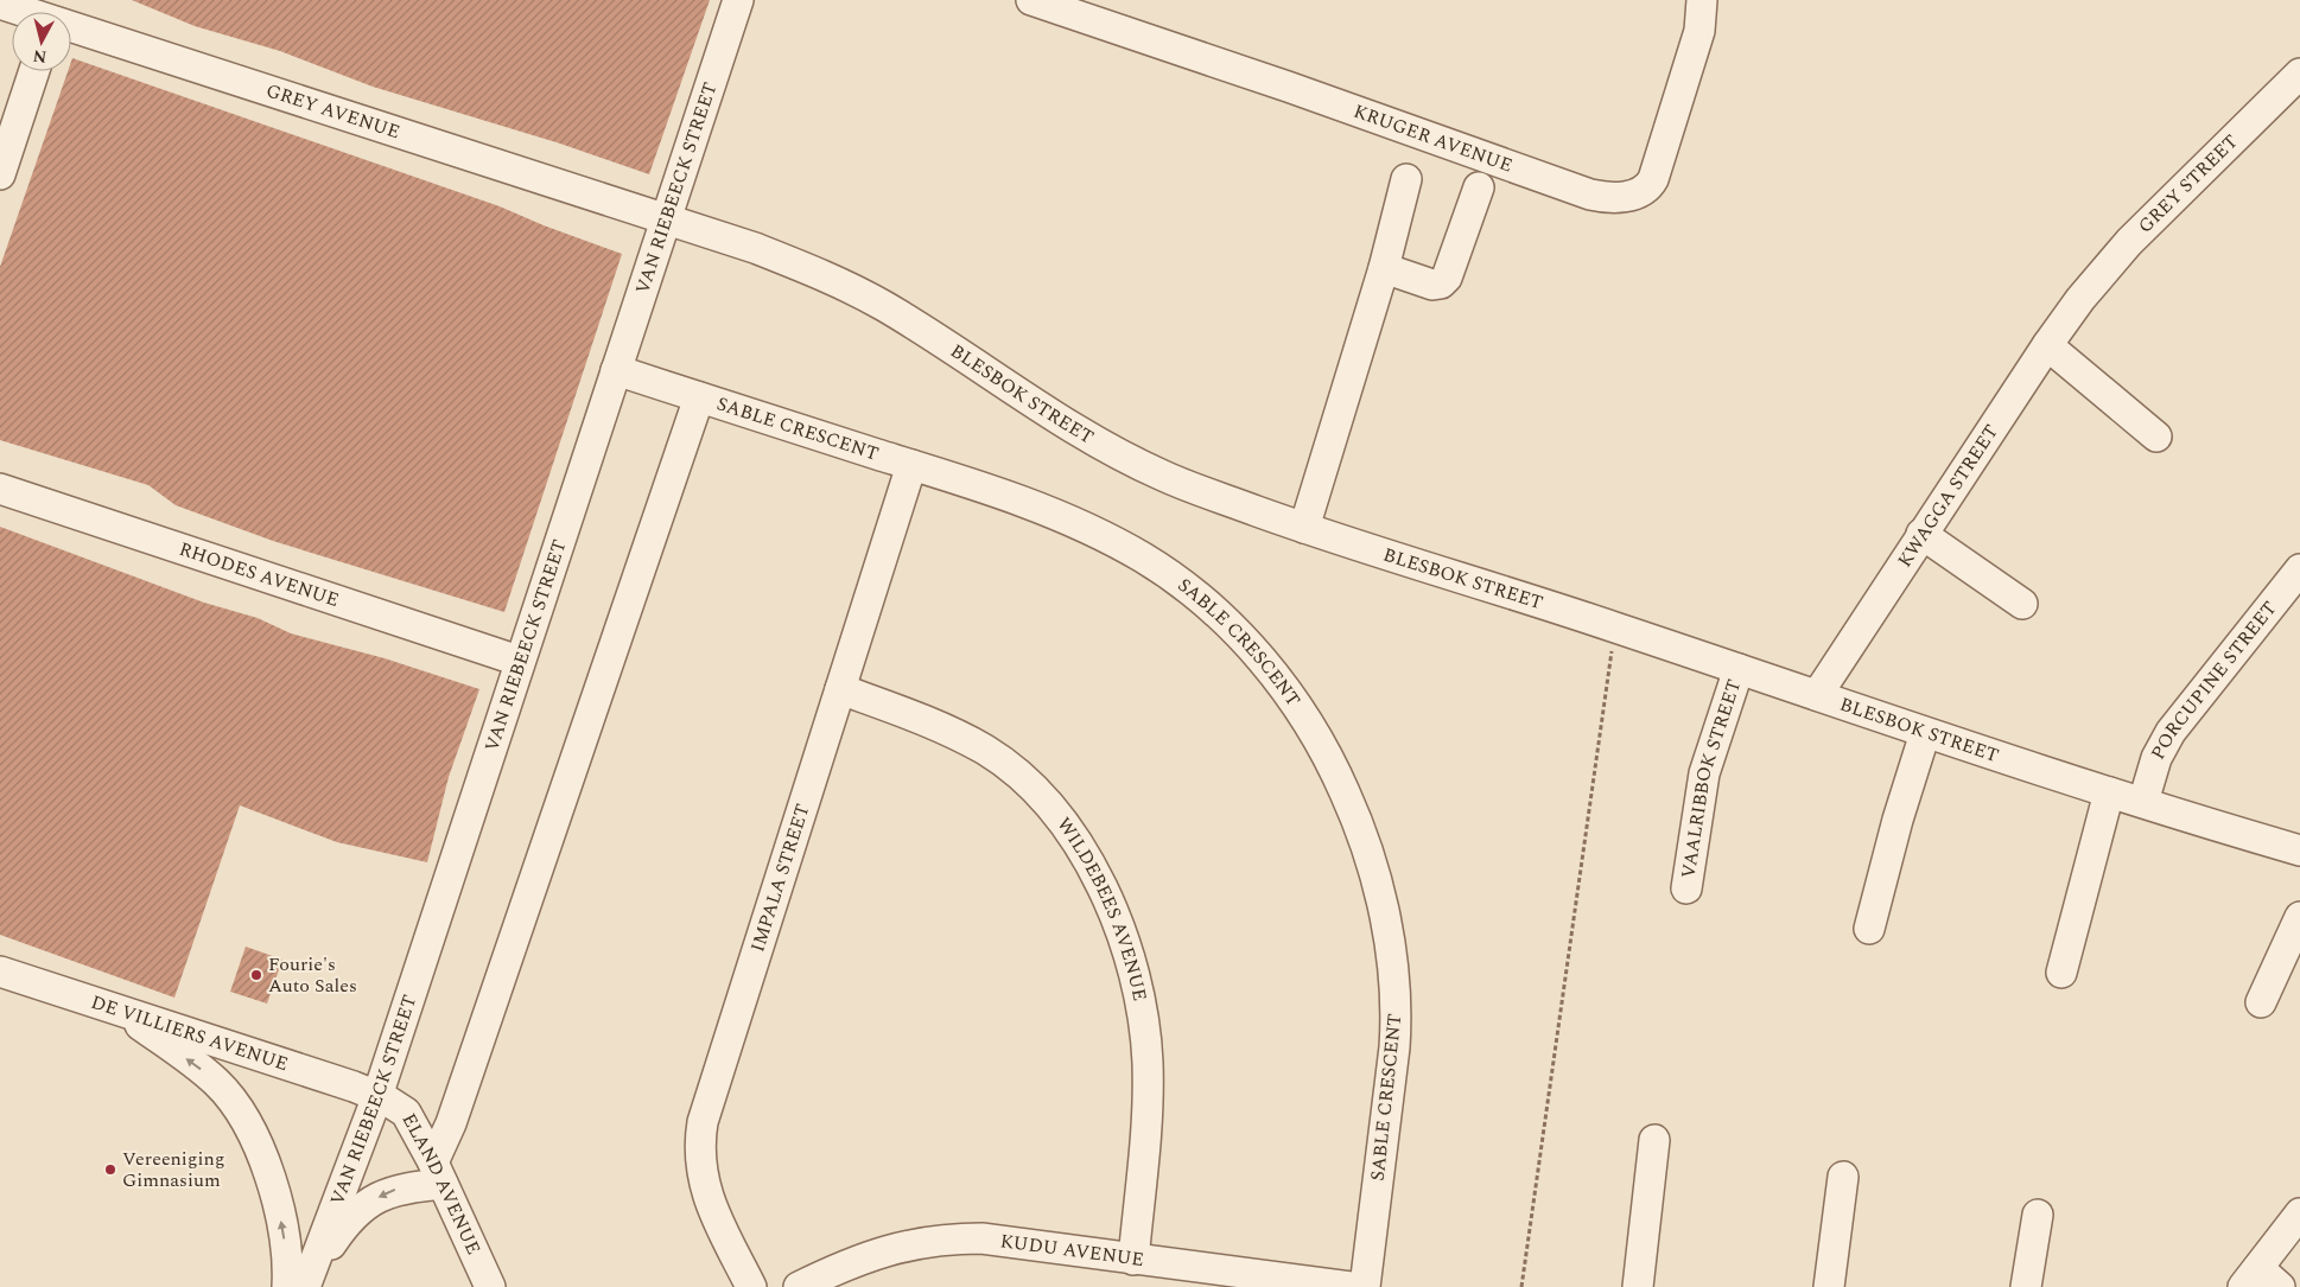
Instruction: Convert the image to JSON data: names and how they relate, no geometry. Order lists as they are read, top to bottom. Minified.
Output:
{"streets":{"street":["GREY AVENUE","KRUGER AVENUE","GREY STREET","VAN RIEBEECK STREET","BLESBOK STREET","SABLE CRESCENT","KWAGGA STREET","RHODES AVENUE","PORCUPINE STREET","VAALRIBBOK STREET","IMPALA STREET","WILDEBEES AVENUE","DE VILLIERS AVENUE","ELAND AVENUE","KUDU AVENUE"]},"crossings":[["GREY AVENUE","VAN RIEBEECK STREET"],["GREY AVENUE","BLESBOK STREET"],["GREY STREET","KWAGGA STREET"],["VAN RIEBEECK STREET","BLESBOK STREET"],["VAN RIEBEECK STREET","SABLE CRESCENT"],["VAN RIEBEECK STREET","RHODES AVENUE"],["VAN RIEBEECK STREET","DE VILLIERS AVENUE"],["VAN RIEBEECK STREET","ELAND AVENUE"],["BLESBOK STREET","KWAGGA STREET"],["BLESBOK STREET","PORCUPINE STREET"],["BLESBOK STREET","VAALRIBBOK STREET"],["SABLE CRESCENT","IMPALA STREET"],["IMPALA STREET","WILDEBEES AVENUE"],["WILDEBEES AVENUE","KUDU AVENUE"],["DE VILLIERS AVENUE","ELAND AVENUE"]],"places":["Fourie's Auto Sales","Vereeniging Gimnasium"],"north":"bottom"}
